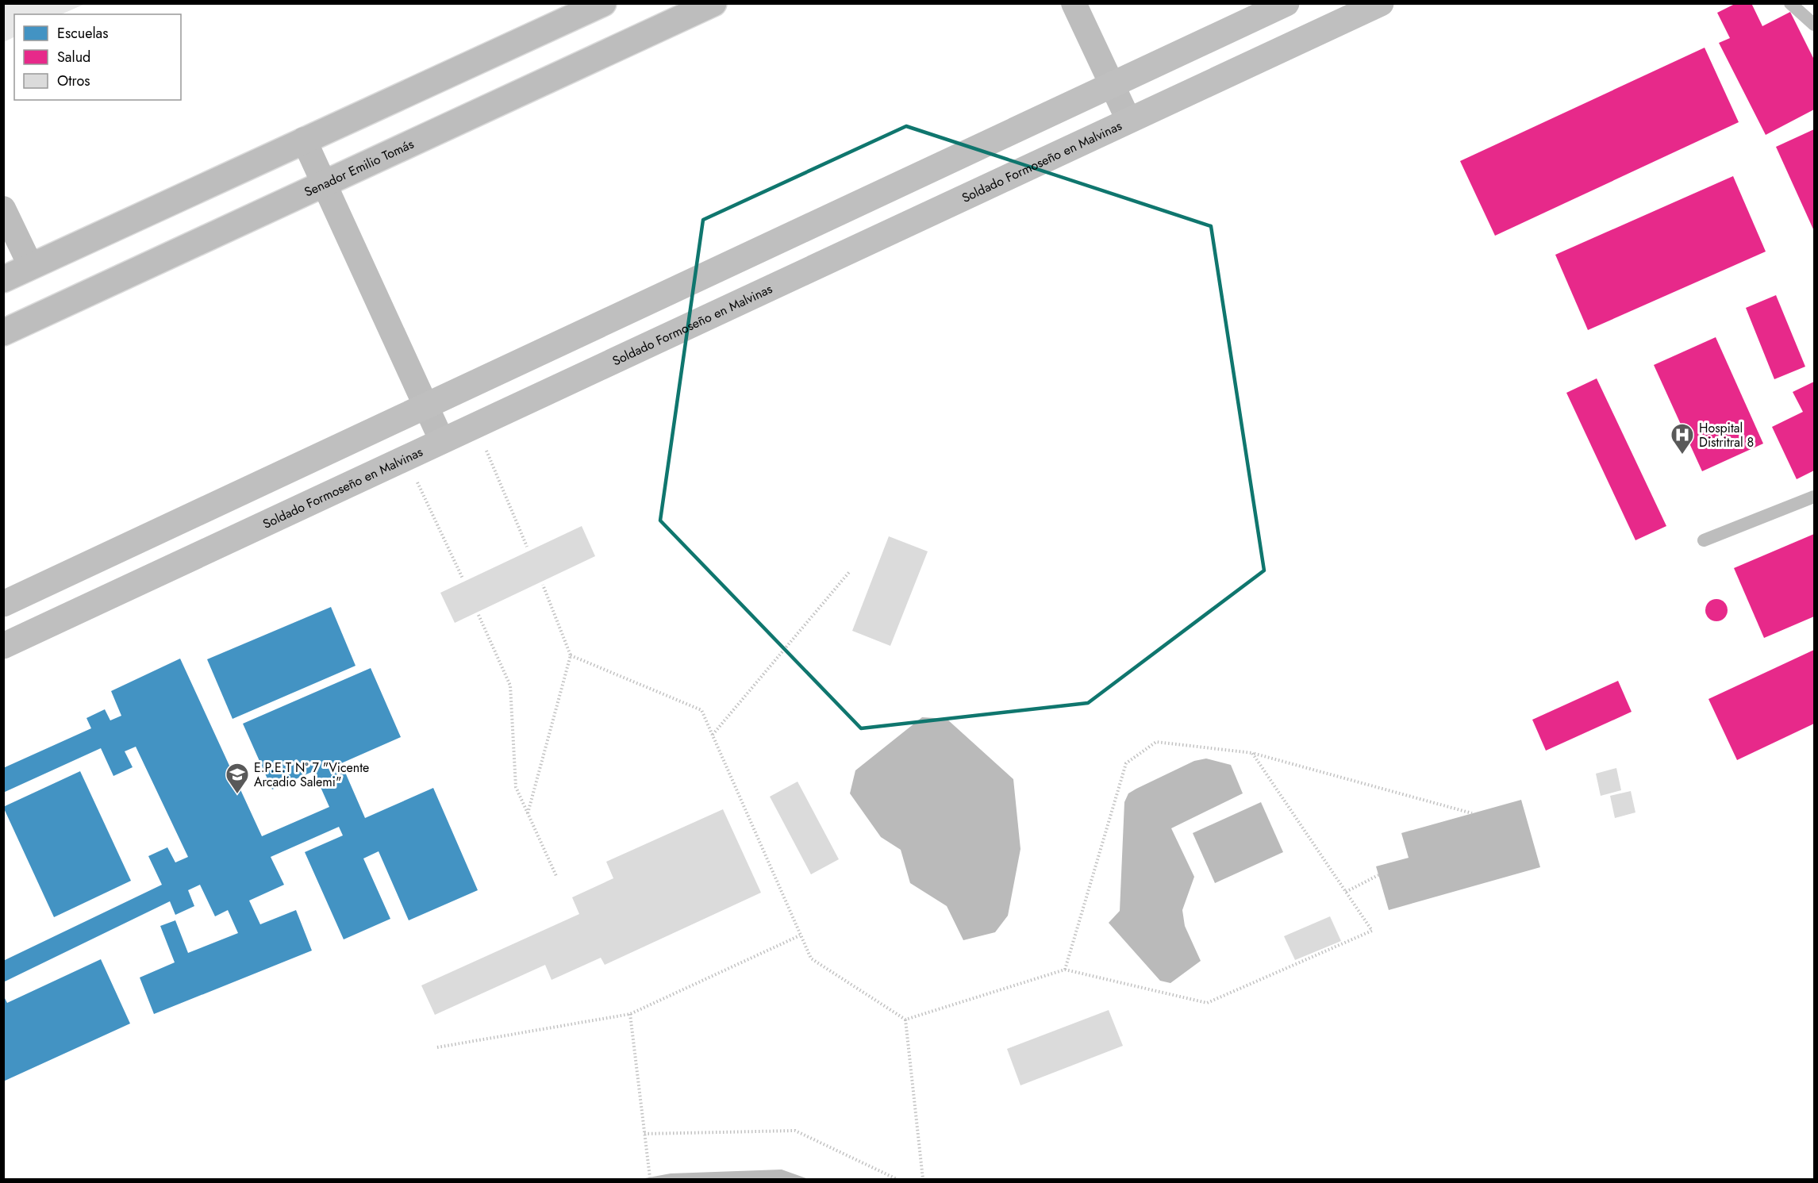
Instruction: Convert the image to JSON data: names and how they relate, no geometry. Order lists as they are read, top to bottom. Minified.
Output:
{"streets":{"main road":["Soldado Formoseño en Malvinas","Senador Emilio Tomás"]},"places":{"hospital":["Hospital Distritral 8"],"school or university":["E.P.E.T N° 7 \"Vicente Arcadio Salemi\""]},"legend":["Escuelas","Salud","Otros"]}
